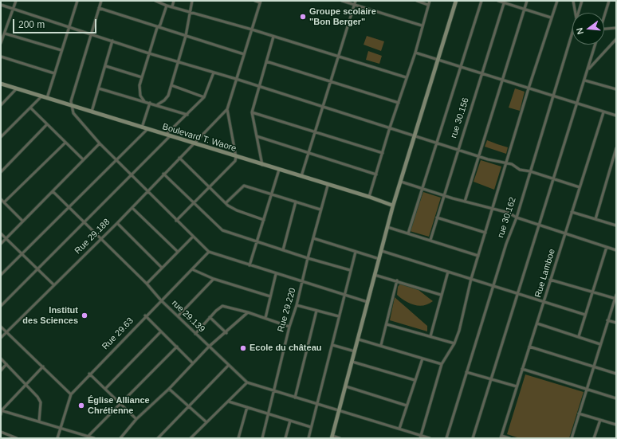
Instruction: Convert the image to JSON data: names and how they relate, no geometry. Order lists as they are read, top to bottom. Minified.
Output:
{"streets":{"street":["rue 30.156","Boulevard T. Waore","rue 30.162","Rue 29.188","Rue Lamboe","Rue 29.220","rue 29.139","Rue 29.63"]},"crossings":[["Boulevard T. Waore","Rue 29.188"],["Boulevard T. Waore","Rue 29.220"],["Rue 29.188","rue 29.139"],["Rue 29.220","rue 29.139"],["rue 29.139","Rue 29.63"]],"places":["Groupe scolaire \"Bon Berger\"","Institut des Sciences","Ecole du château","Église Alliance Chrétienne"],"scale_bar":"200 m","north":"left"}
